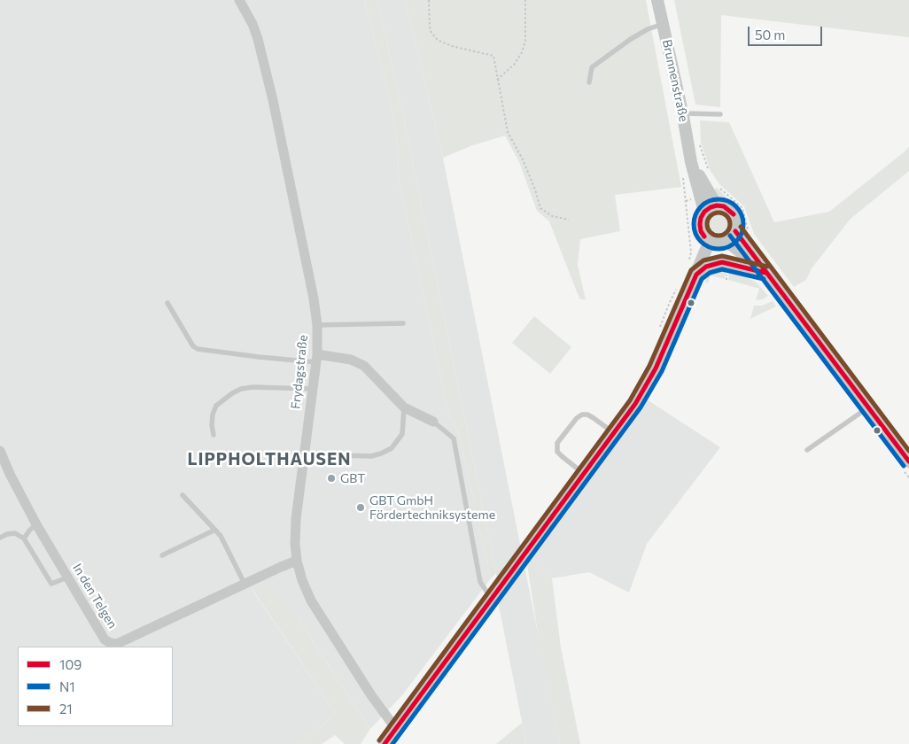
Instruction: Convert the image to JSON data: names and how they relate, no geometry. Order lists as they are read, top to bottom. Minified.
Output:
{"streets":{"street":["Brunnenstraße","Frydagstraße","In den Telgen"]},"crossings":[["Frydagstraße","In den Telgen"]],"districts":["LIPPHOLTHAUSEN"],"places":["GBT","GBT GmbH Fördertechniksysteme"],"lines":["transit line N1","transit line 109","transit line 21"],"legend":["109","N1","21"],"scale_bar":"50 m"}
